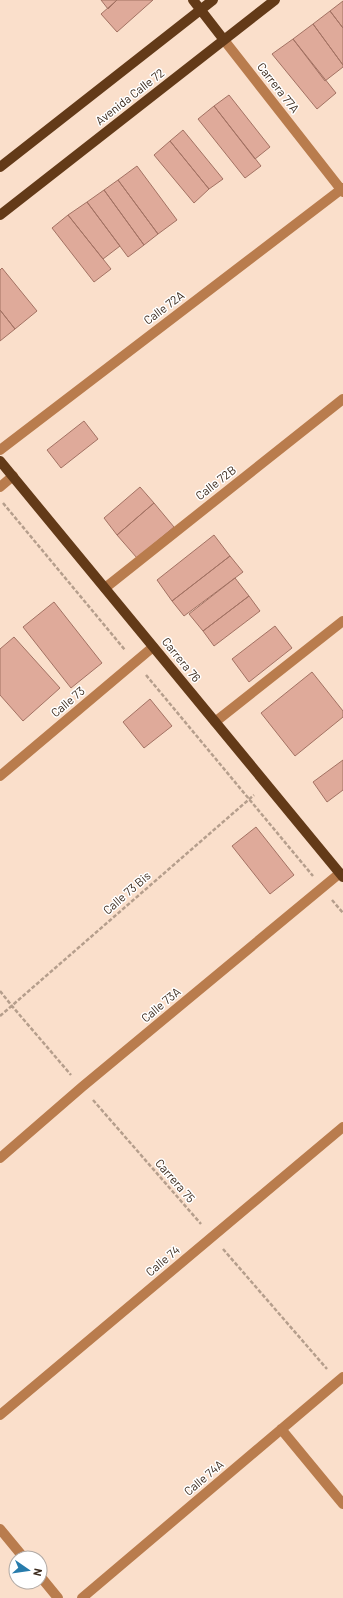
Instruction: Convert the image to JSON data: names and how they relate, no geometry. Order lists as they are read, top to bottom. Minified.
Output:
{"streets":{"main road":["Carrera 77A","Avenida Calle 72","Carrera 76"],"street":["Calle 72A","Calle 72B","Calle 73","Calle 73A","Calle 74","Calle 74A"],"path":["Calle 73 Bis","Carrera 75"]},"crossings":[["Carrera 77A","Avenida Calle 72"],["Carrera 77A","Calle 72A"],["Calle 72B","Carrera 76"],["Carrera 76","Calle 73"],["Carrera 76","Calle 73 Bis"],["Carrera 76","Calle 73A"],["Calle 73 Bis","Carrera 75"],["Calle 73A","Carrera 75"],["Carrera 75","Calle 74"],["Carrera 75","Calle 74A"]],"north":"right"}
